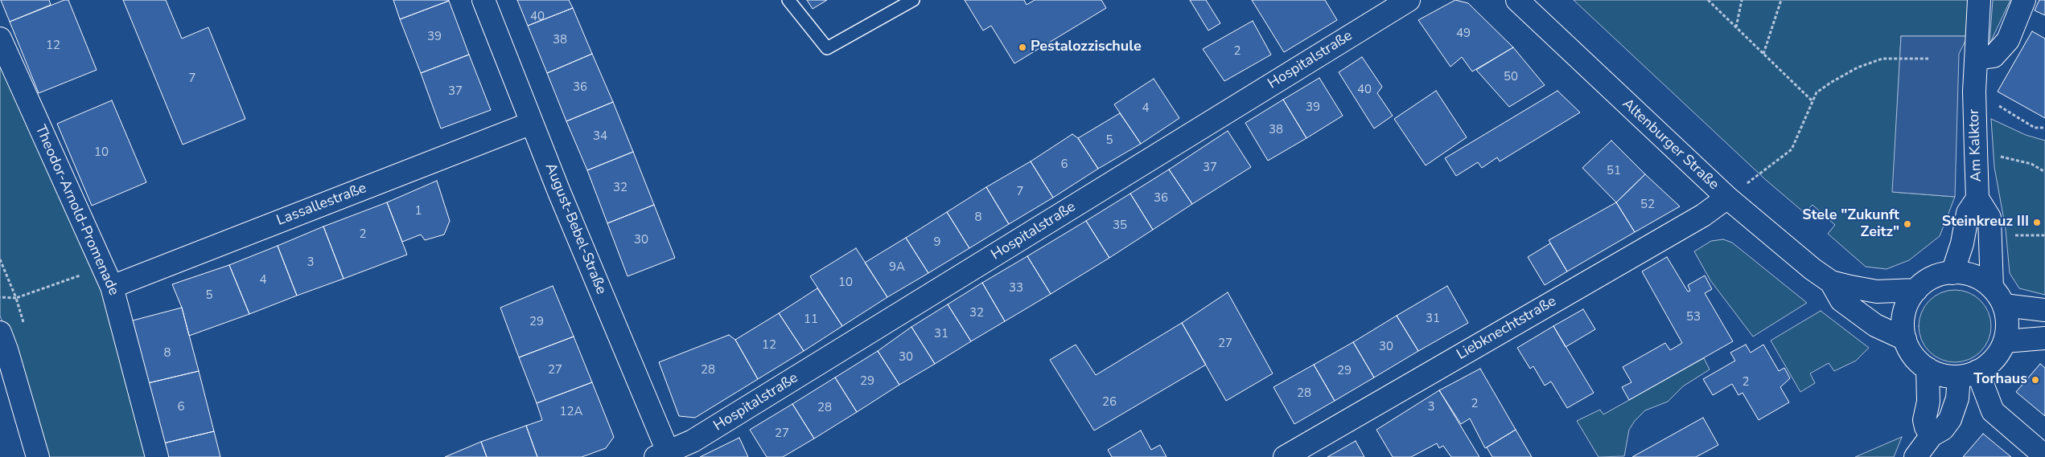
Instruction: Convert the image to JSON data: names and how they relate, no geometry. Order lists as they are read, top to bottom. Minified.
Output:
{"streets":{"street":["Hospitalstraße","Altenburger Straße","Am Kalktor","Lassallestraße","Theodor-Arnold-Promenade","August-Bebel-Straße","Liebknechtstraße"]},"crossings":[["Hospitalstraße","August-Bebel-Straße"],["Altenburger Straße","Am Kalktor"],["Altenburger Straße","Liebknechtstraße"],["Lassallestraße","Theodor-Arnold-Promenade"],["Lassallestraße","August-Bebel-Straße"]],"places":["Pestalozzischule","Steinkreuz III","Stele \"Zukunft Zeitz\"","Torhaus"],"house_numbers":["40","49","39","38","12","2","50","7","36","40","37","39","4","38","34","5","10","6","37","51","32","7","36","52","1","8","35","2","30","9","3","9A","4","10","33","5","32","53","31","11","29","31","27","12","30","8","30","27","28","29","29","2","28","26","2","6","3","28","12A","27"]}
